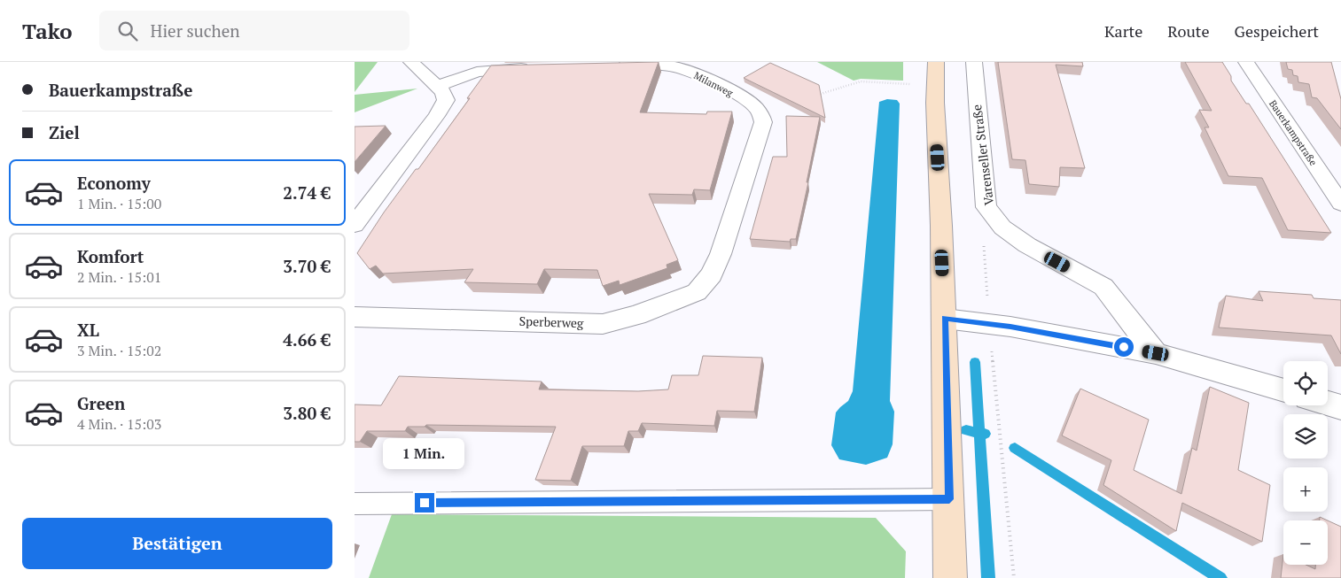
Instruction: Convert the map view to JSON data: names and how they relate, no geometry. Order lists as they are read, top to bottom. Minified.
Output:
{"streets":{"street":["Milanweg","Bauerkampstraße","Varenseller Straße","Sperberweg"]},"crossings":[["Milanweg","Sperberweg"]],"page":{"header":"Tako","search":"Hier suchen","nav":["Karte","Route","Gespeichert"],"banner":["Bauerkampstraße","Ziel"],"list":[{"name":"Economy","note":"1 Min. · 15:00","value":"2.74 €"},{"name":"Komfort","note":"2 Min. · 15:01","value":"3.70 €"},{"name":"XL","note":"3 Min. · 15:02","value":"4.66 €"},{"name":"Green","note":"4 Min. · 15:03","value":"3.80 €"}],"map_buttons":["+","−"],"bubble":"1 Min.","buttons":"Bestätigen"}}
